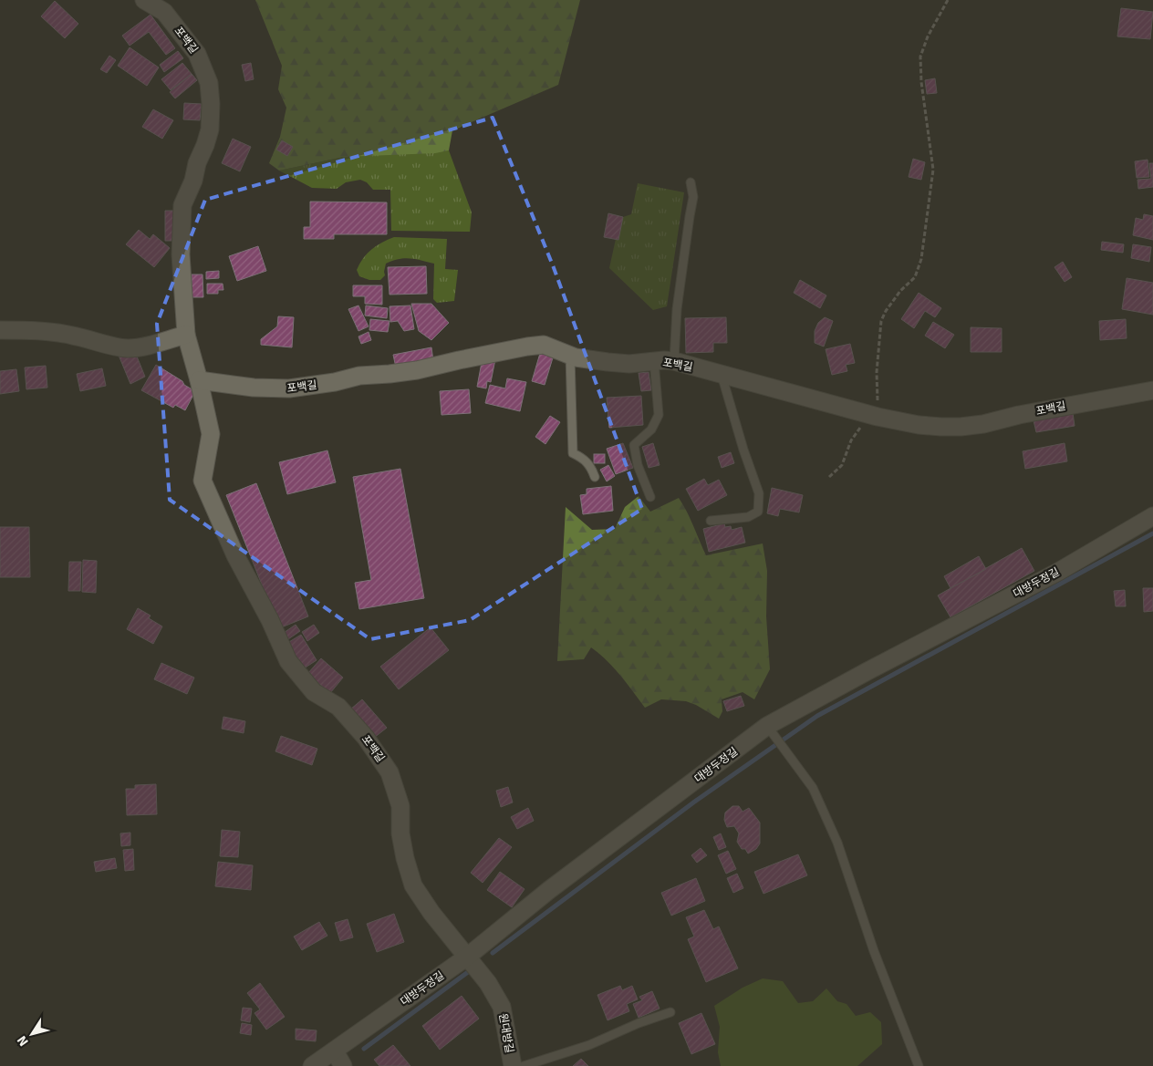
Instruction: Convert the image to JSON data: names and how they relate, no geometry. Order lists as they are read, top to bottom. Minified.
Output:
{"streets":{"street":["포백길","대방두정길","원대방길"]},"crossings":[["포백길","대방두정길"],["포백길","원대방길"],["대방두정길","원대방길"]],"north":"bottom left"}
